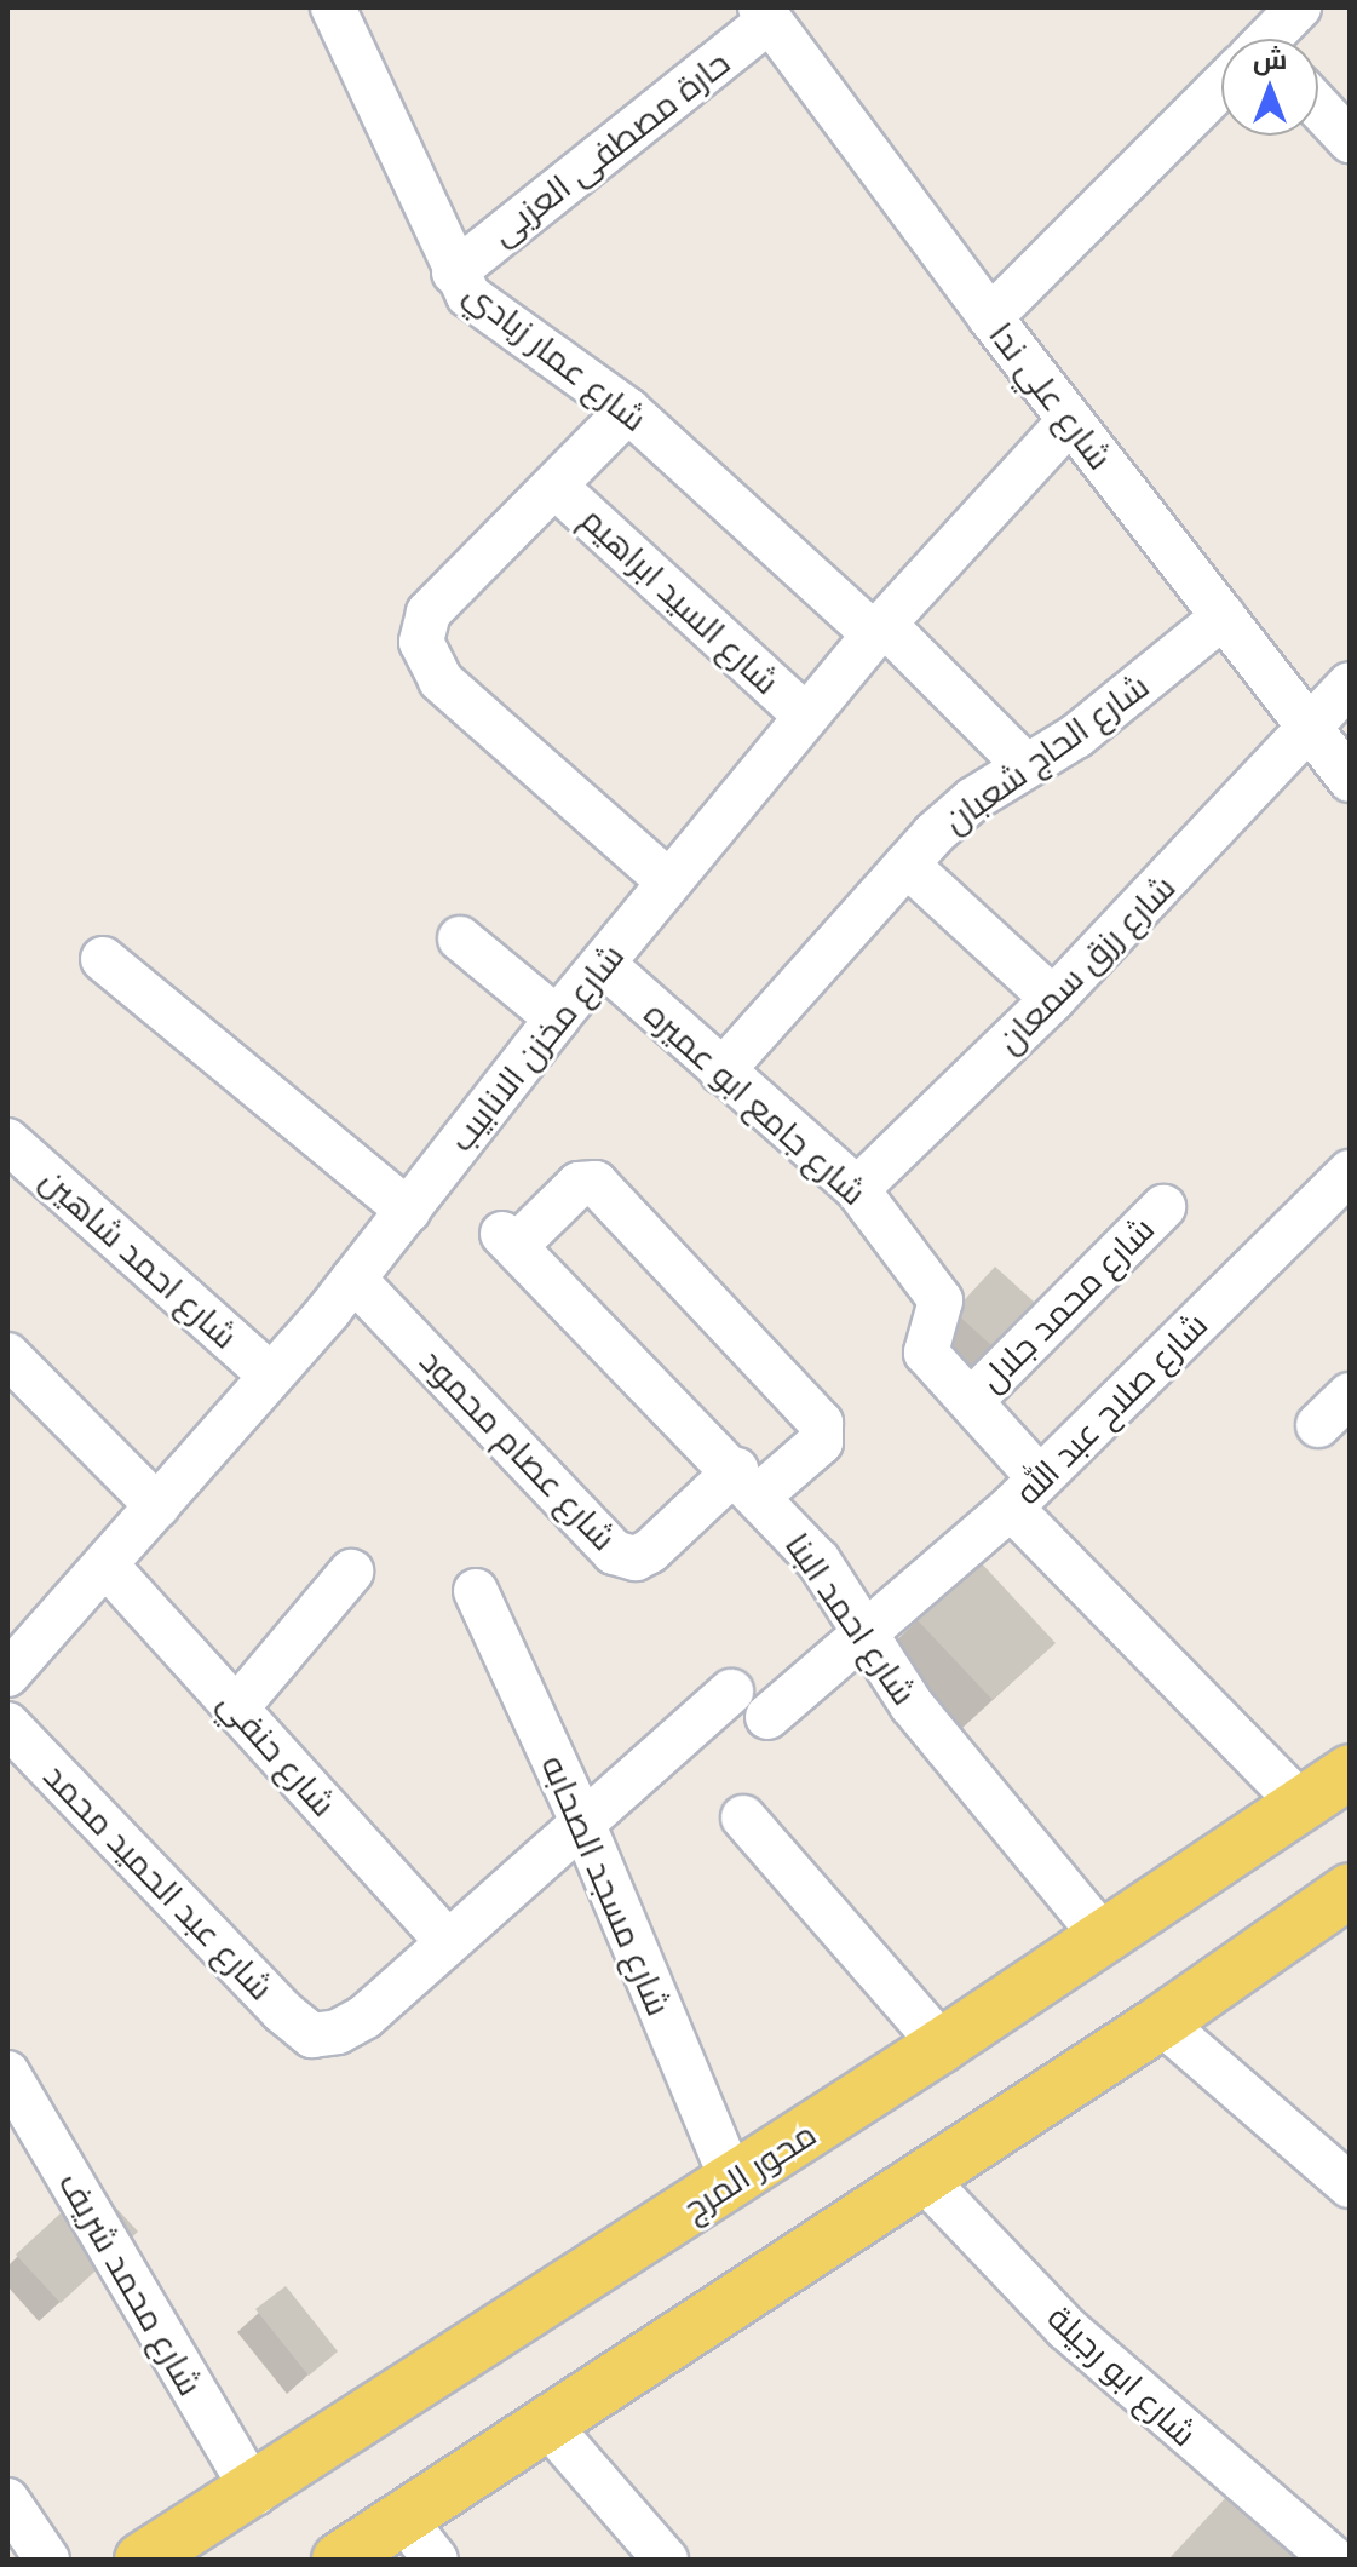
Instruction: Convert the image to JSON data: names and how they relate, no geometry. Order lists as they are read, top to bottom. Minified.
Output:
{"streets":{"main road":["محور المرج"],"street":["حارة مصطفى العزبى","شارع عمار زبادي","شارع علي ندا","شارع السيد ابراهيم","شارع الحاج شعبان","شارع رزق سمعان","شارع مخزن الانابيب","شارع جامع ابو عميره","شارع احمد شاهين","شارع محمد جلال","شارع صلاح عبد الله","شارع عصام محمود","شارع احمد البنا","شارع حنفي","شارع عبد الحميد محمد","شارع مسجد الصحابه","شارع محمد شريف","شارع ابو رجيلة"]},"crossings":[["حارة مصطفى العزبى","شارع عمار زبادي"],["حارة مصطفى العزبى","شارع علي ندا"],["شارع عمار زبادي","شارع الحاج شعبان"],["شارع عمار زبادي","شارع مخزن الانابيب"],["شارع علي ندا","شارع الحاج شعبان"],["شارع علي ندا","شارع رزق سمعان"],["شارع علي ندا","شارع مخزن الانابيب"],["شارع السيد ابراهيم","شارع مخزن الانابيب"],["شارع الحاج شعبان","شارع جامع ابو عميره"],["شارع رزق سمعان","شارع جامع ابو عميره"],["شارع مخزن الانابيب","شارع جامع ابو عميره"],["شارع مخزن الانابيب","شارع احمد شاهين"],["شارع مخزن الانابيب","شارع عصام محمود"],["شارع مخزن الانابيب","شارع حنفي"],["شارع جامع ابو عميره","شارع محمد جلال"],["شارع جامع ابو عميره","شارع صلاح عبد الله"],["شارع جامع ابو عميره","محور المرج"],["شارع صلاح عبد الله","شارع احمد البنا"],["شارع عصام محمود","شارع احمد البنا"],["شارع احمد البنا","محور المرج"],["شارع حنفي","شارع عبد الحميد محمد"],["شارع مسجد الصحابه","محور المرج"],["محور المرج","شارع محمد شريف"]],"north":"top"}
